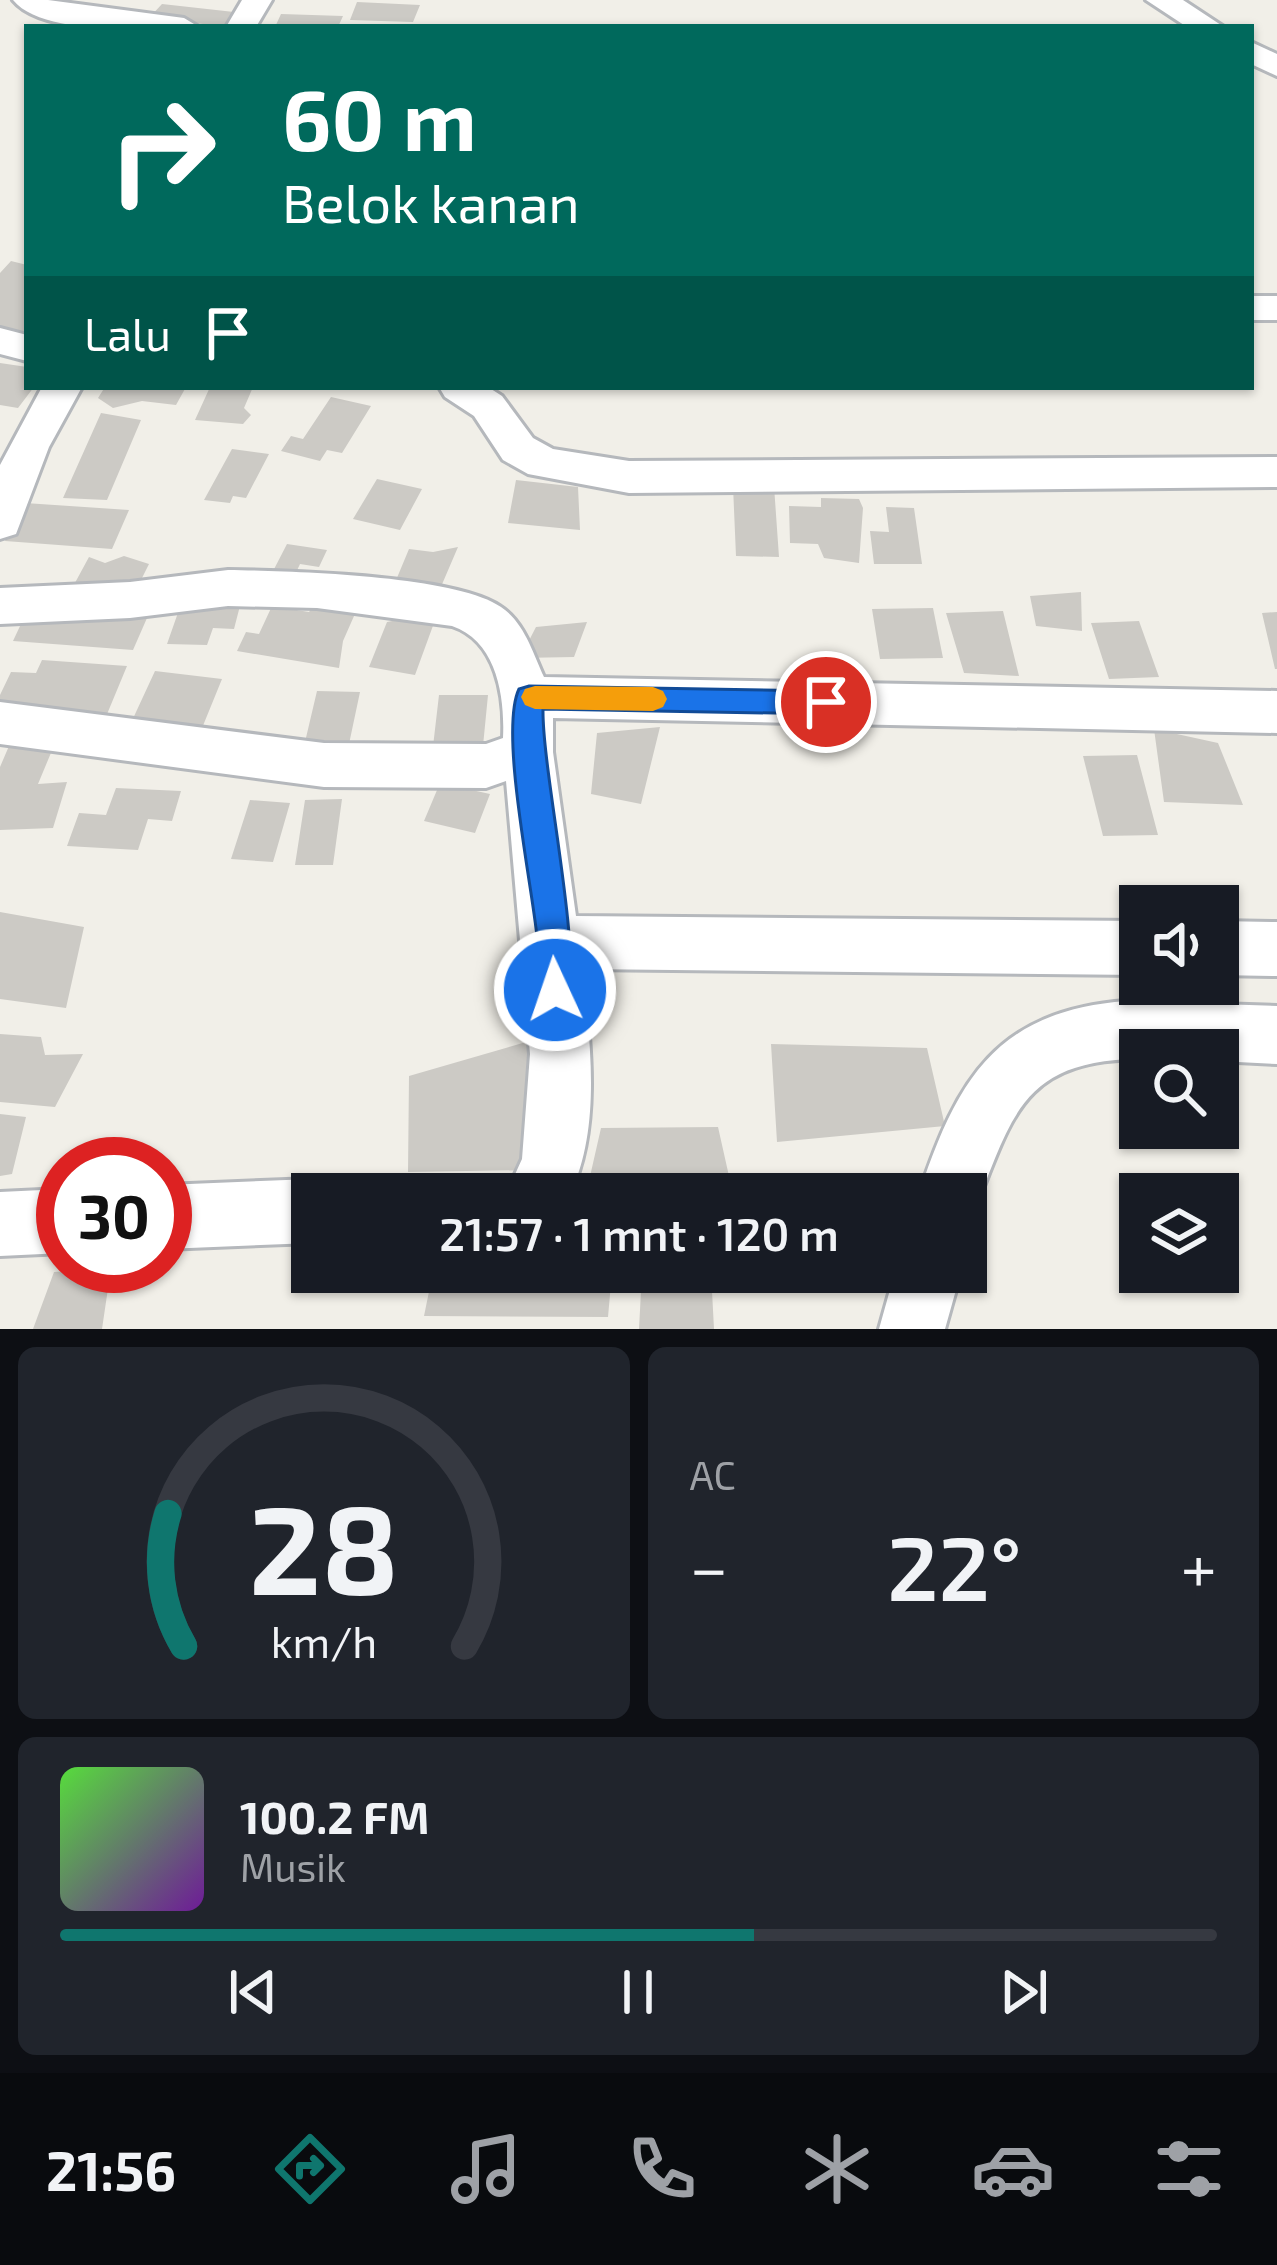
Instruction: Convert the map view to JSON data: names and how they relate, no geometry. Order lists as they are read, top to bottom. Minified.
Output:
{"page":{"turn":["60 m","Belok kanan"],"then":"Lalu","limit":"30","trip":"21:57 · 1 mnt · 120 m","tile":"AC","heat":["−","22°","+"],"song":["100.2 FM","Musik"],"tabs":"21:56","gauge":["28","km/h"]}}
